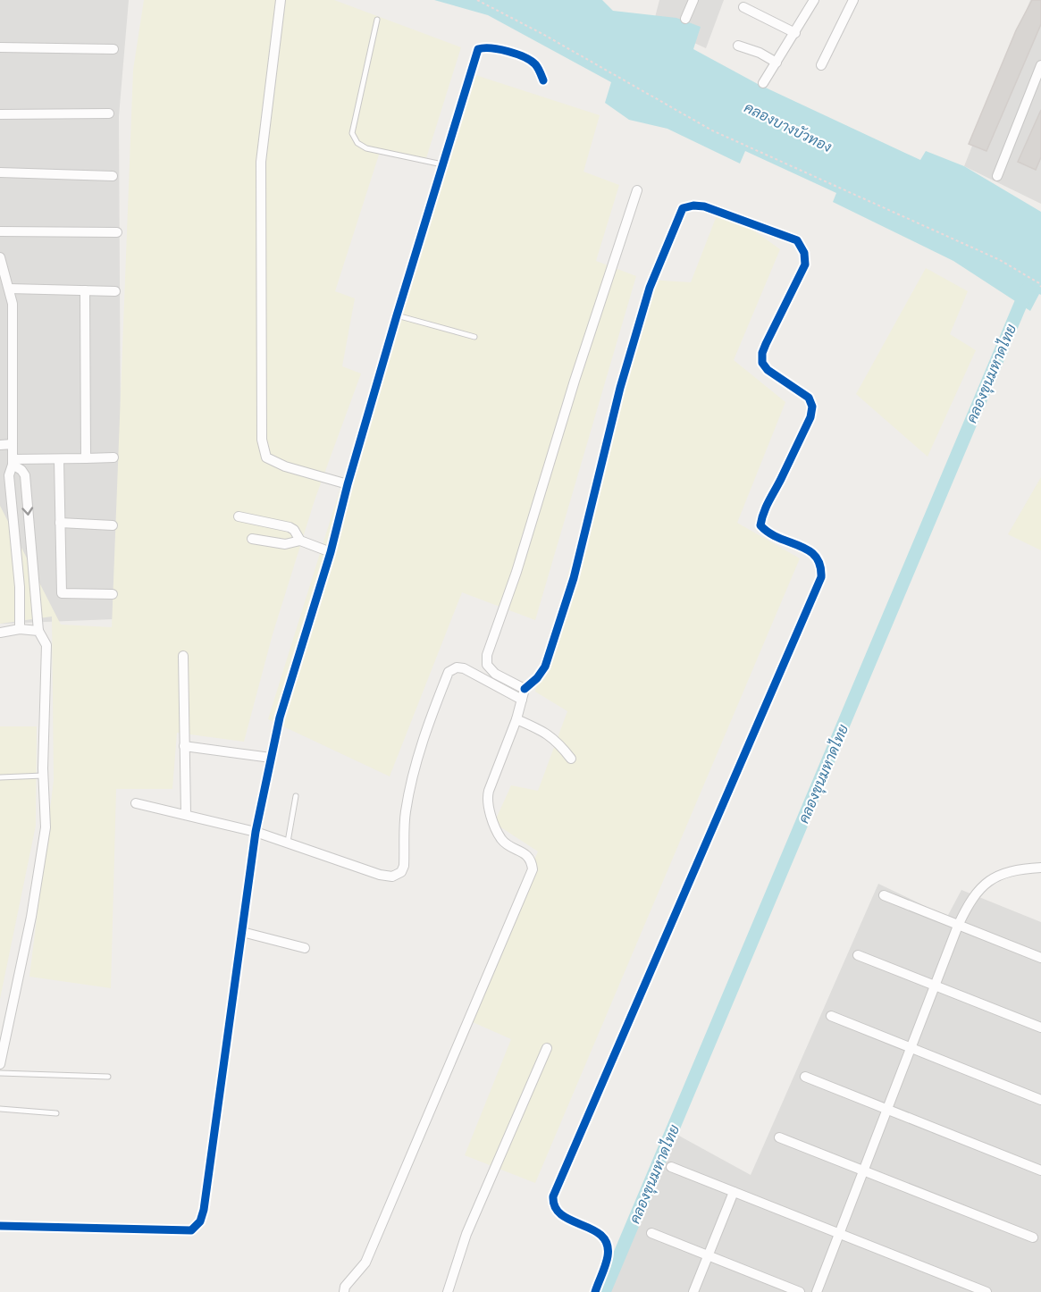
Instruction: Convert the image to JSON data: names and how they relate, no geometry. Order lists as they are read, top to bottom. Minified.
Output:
{"water":["คลองบางบัวทอง","คลองขุนมหาดไทย"]}
